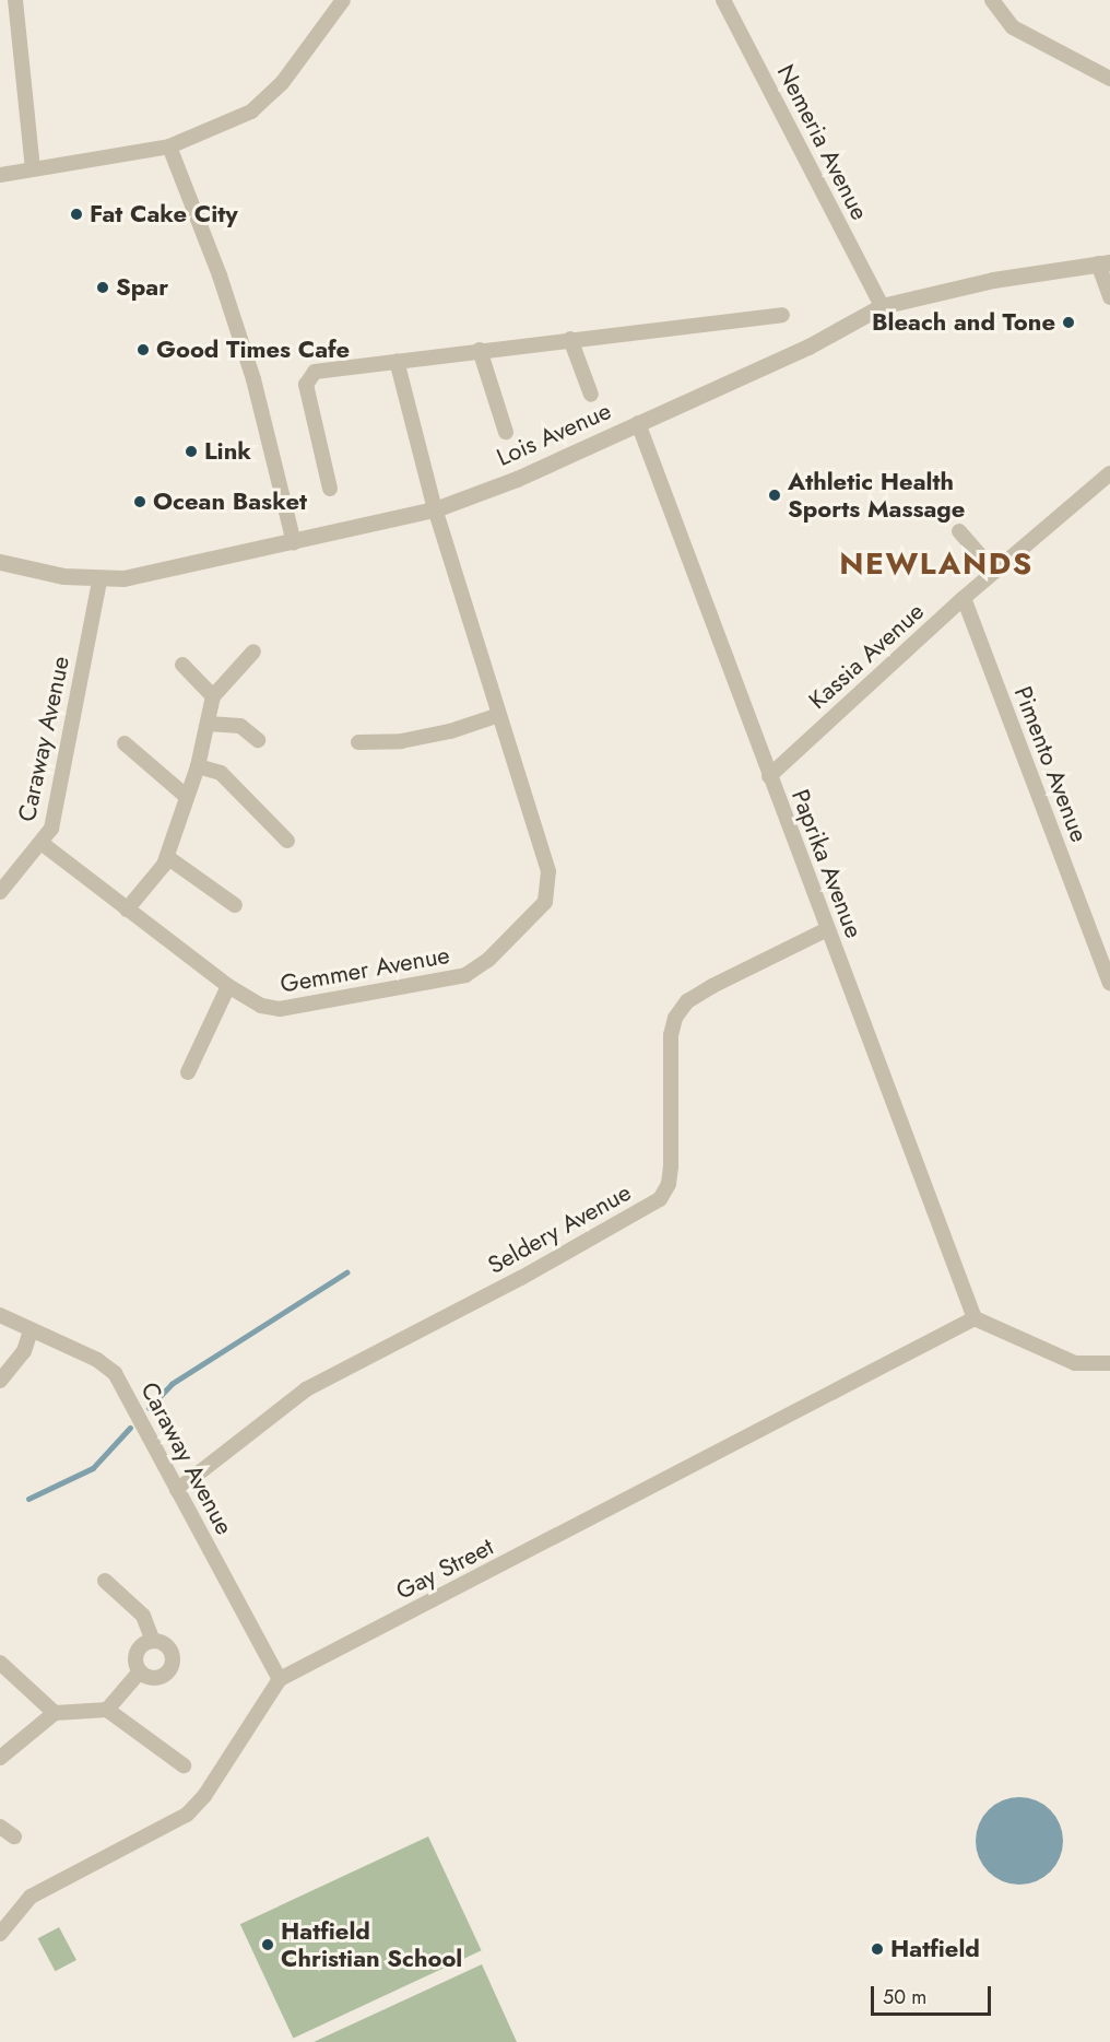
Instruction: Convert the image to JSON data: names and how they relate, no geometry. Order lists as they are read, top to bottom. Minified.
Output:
{"streets":{"street":["Nemeria Avenue","Lois Avenue","Kassia Avenue","Caraway Avenue","Pimento Avenue","Paprika Avenue","Gemmer Avenue","Seldery Avenue","Gay Street"]},"crossings":[["Nemeria Avenue","Lois Avenue"],["Lois Avenue","Caraway Avenue"],["Lois Avenue","Paprika Avenue"],["Lois Avenue","Gemmer Avenue"],["Kassia Avenue","Pimento Avenue"],["Kassia Avenue","Paprika Avenue"],["Caraway Avenue","Gemmer Avenue"],["Caraway Avenue","Seldery Avenue"],["Caraway Avenue","Gay Street"],["Paprika Avenue","Seldery Avenue"],["Paprika Avenue","Gay Street"]],"districts":["NEWLANDS"],"places":["Fat Cake City","Spar","Bleach and Tone","Good Times Cafe","Link","Athletic Health Sports Massage","Ocean Basket","Hatfield Christian School","Hatfield"],"scale_bar":"50 m"}
